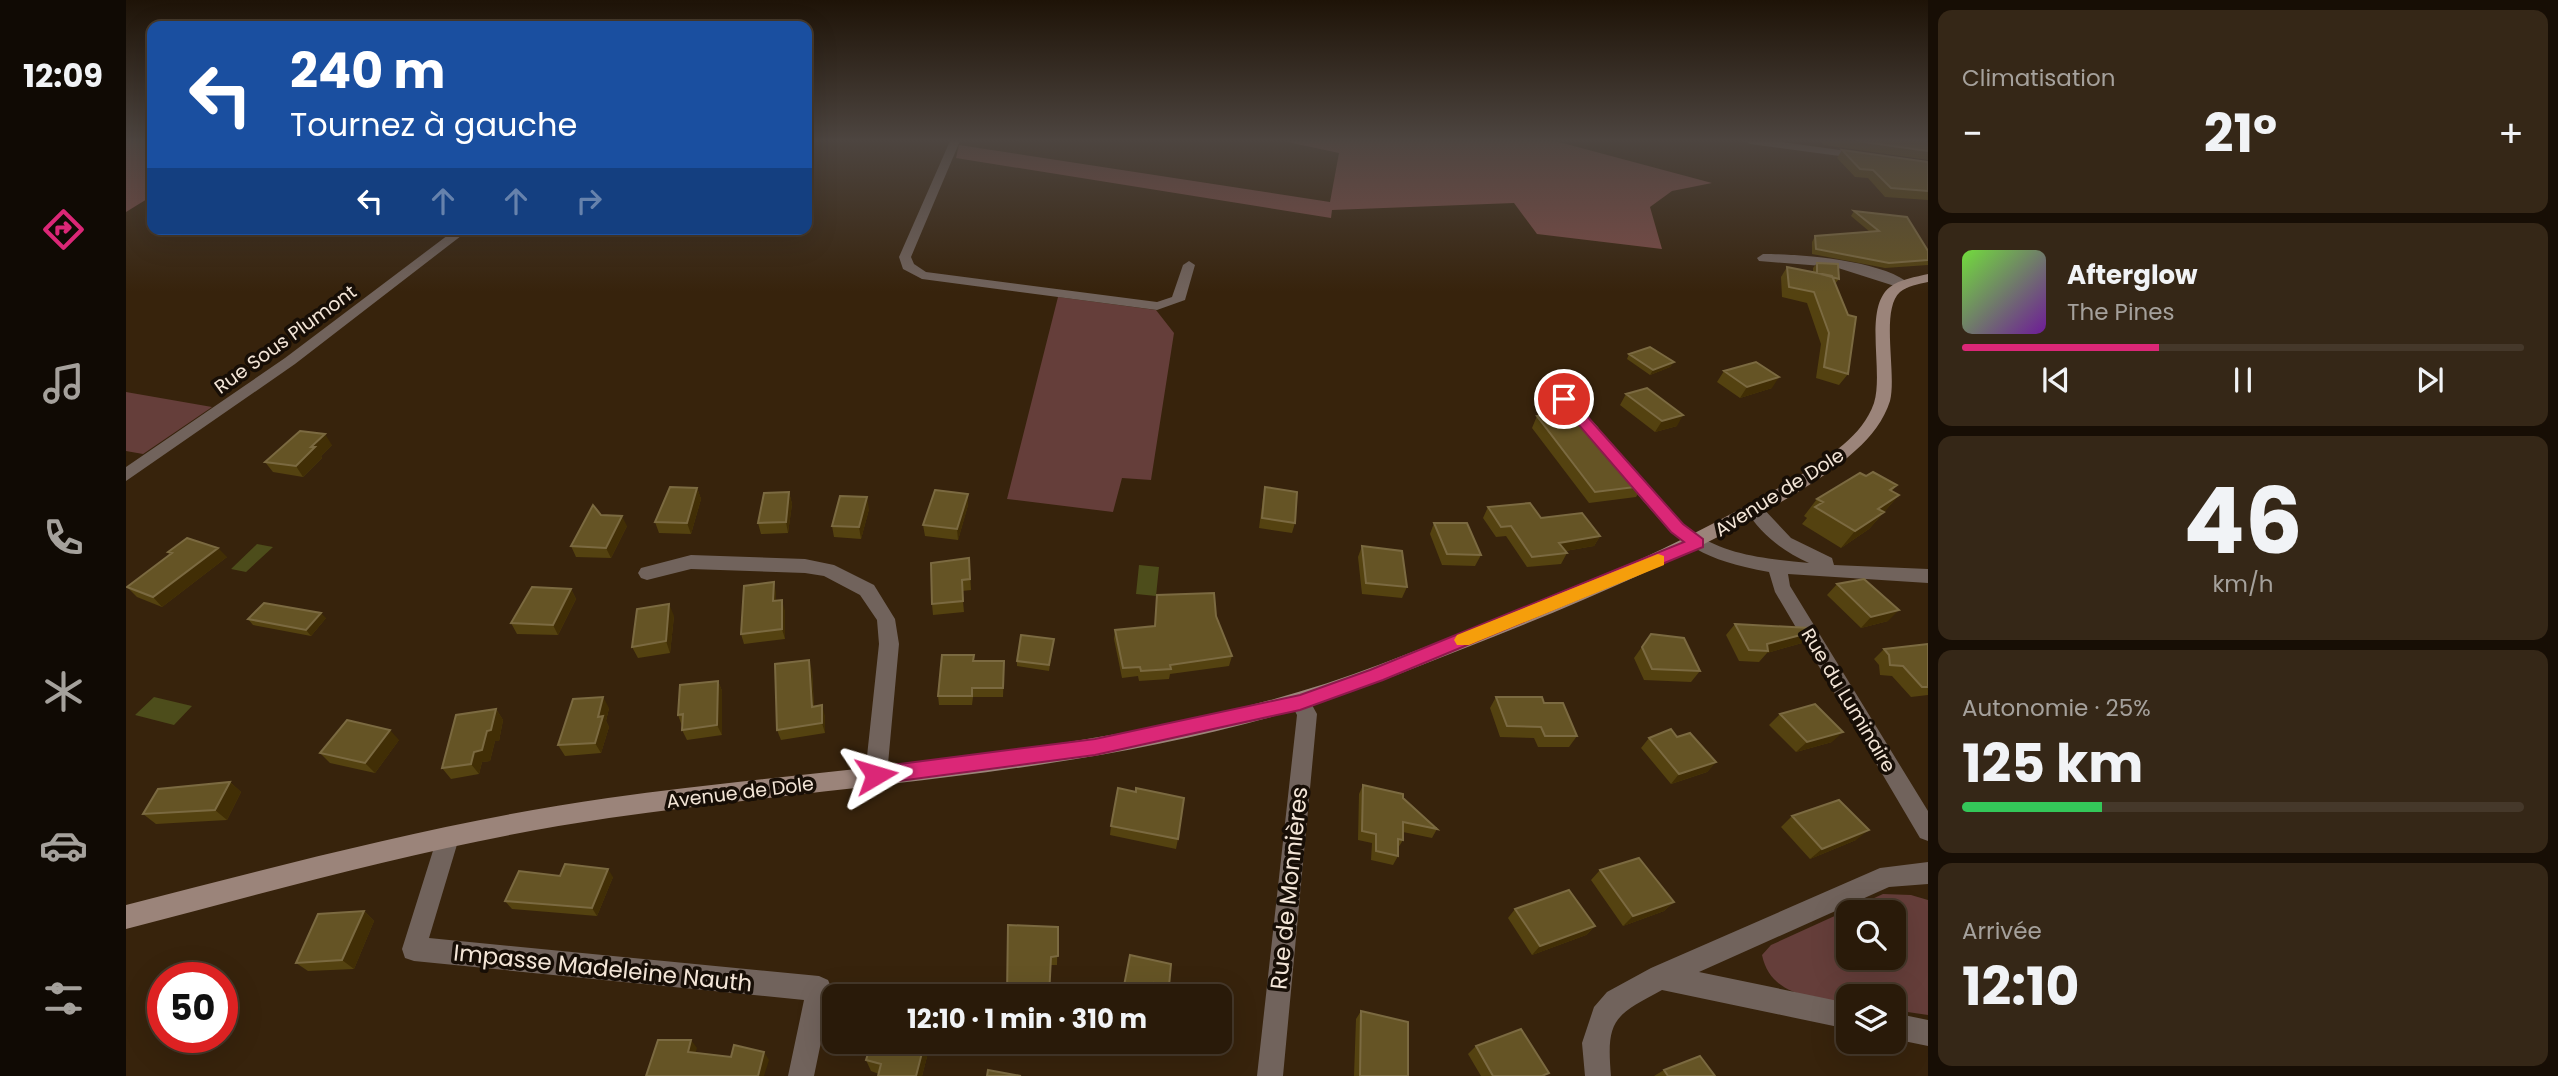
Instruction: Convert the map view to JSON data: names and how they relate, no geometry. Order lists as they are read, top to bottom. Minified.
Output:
{"streets":{"main road":["Avenue de Dole"],"street":["Rue Sous Plumont","Rue du Luminaire","Rue de Monnières","Impasse Madeleine Nauth"]},"crossings":[["Avenue de Dole","Rue de Monnières"],["Avenue de Dole","Impasse Madeleine Nauth"]],"page":{"tabs":"12:09","tile":["Climatisation",["46","km/h"],["Autonomie · 25%","125 km"],["Arrivée","12:10"]],"turn":["240 m","Tournez à gauche"],"heat":["−","21°","+"],"song":["Afterglow","The Pines"],"limit":"50","trip":"12:10 · 1 min · 310 m"}}
